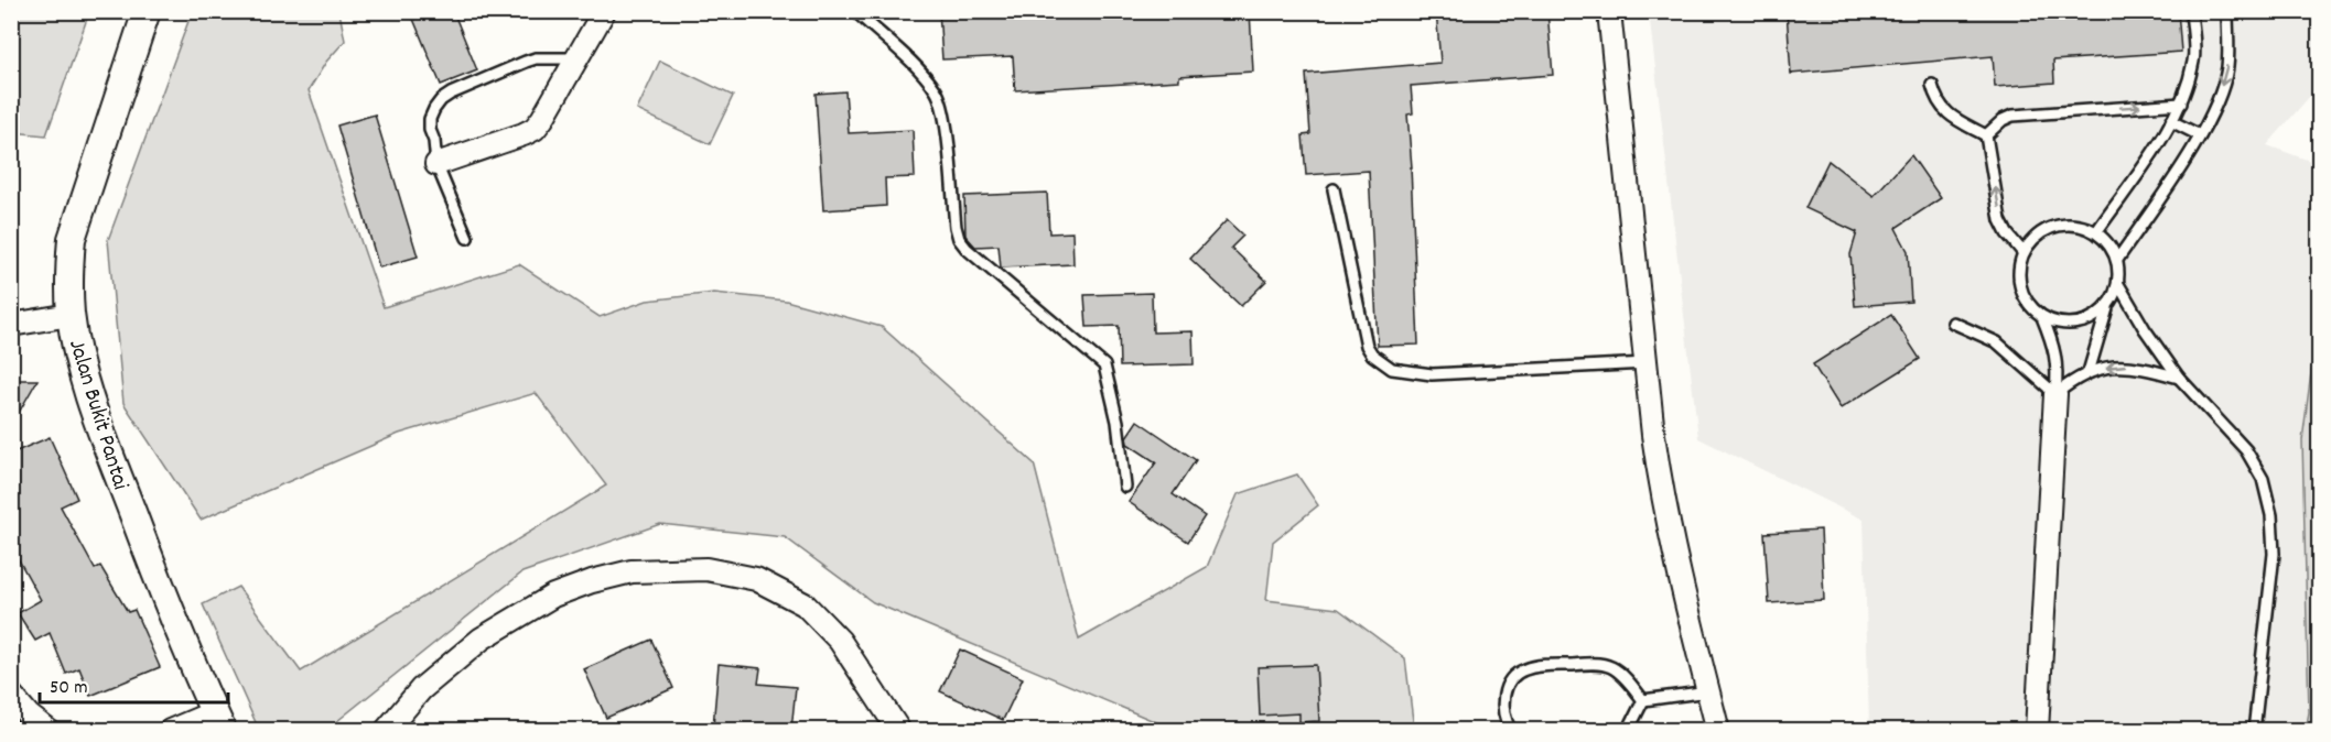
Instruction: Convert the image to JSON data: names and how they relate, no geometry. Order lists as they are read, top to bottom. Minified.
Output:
{"streets":{"street":["Jalan Bukit Pantai"]},"scale_bar":"50 m"}
